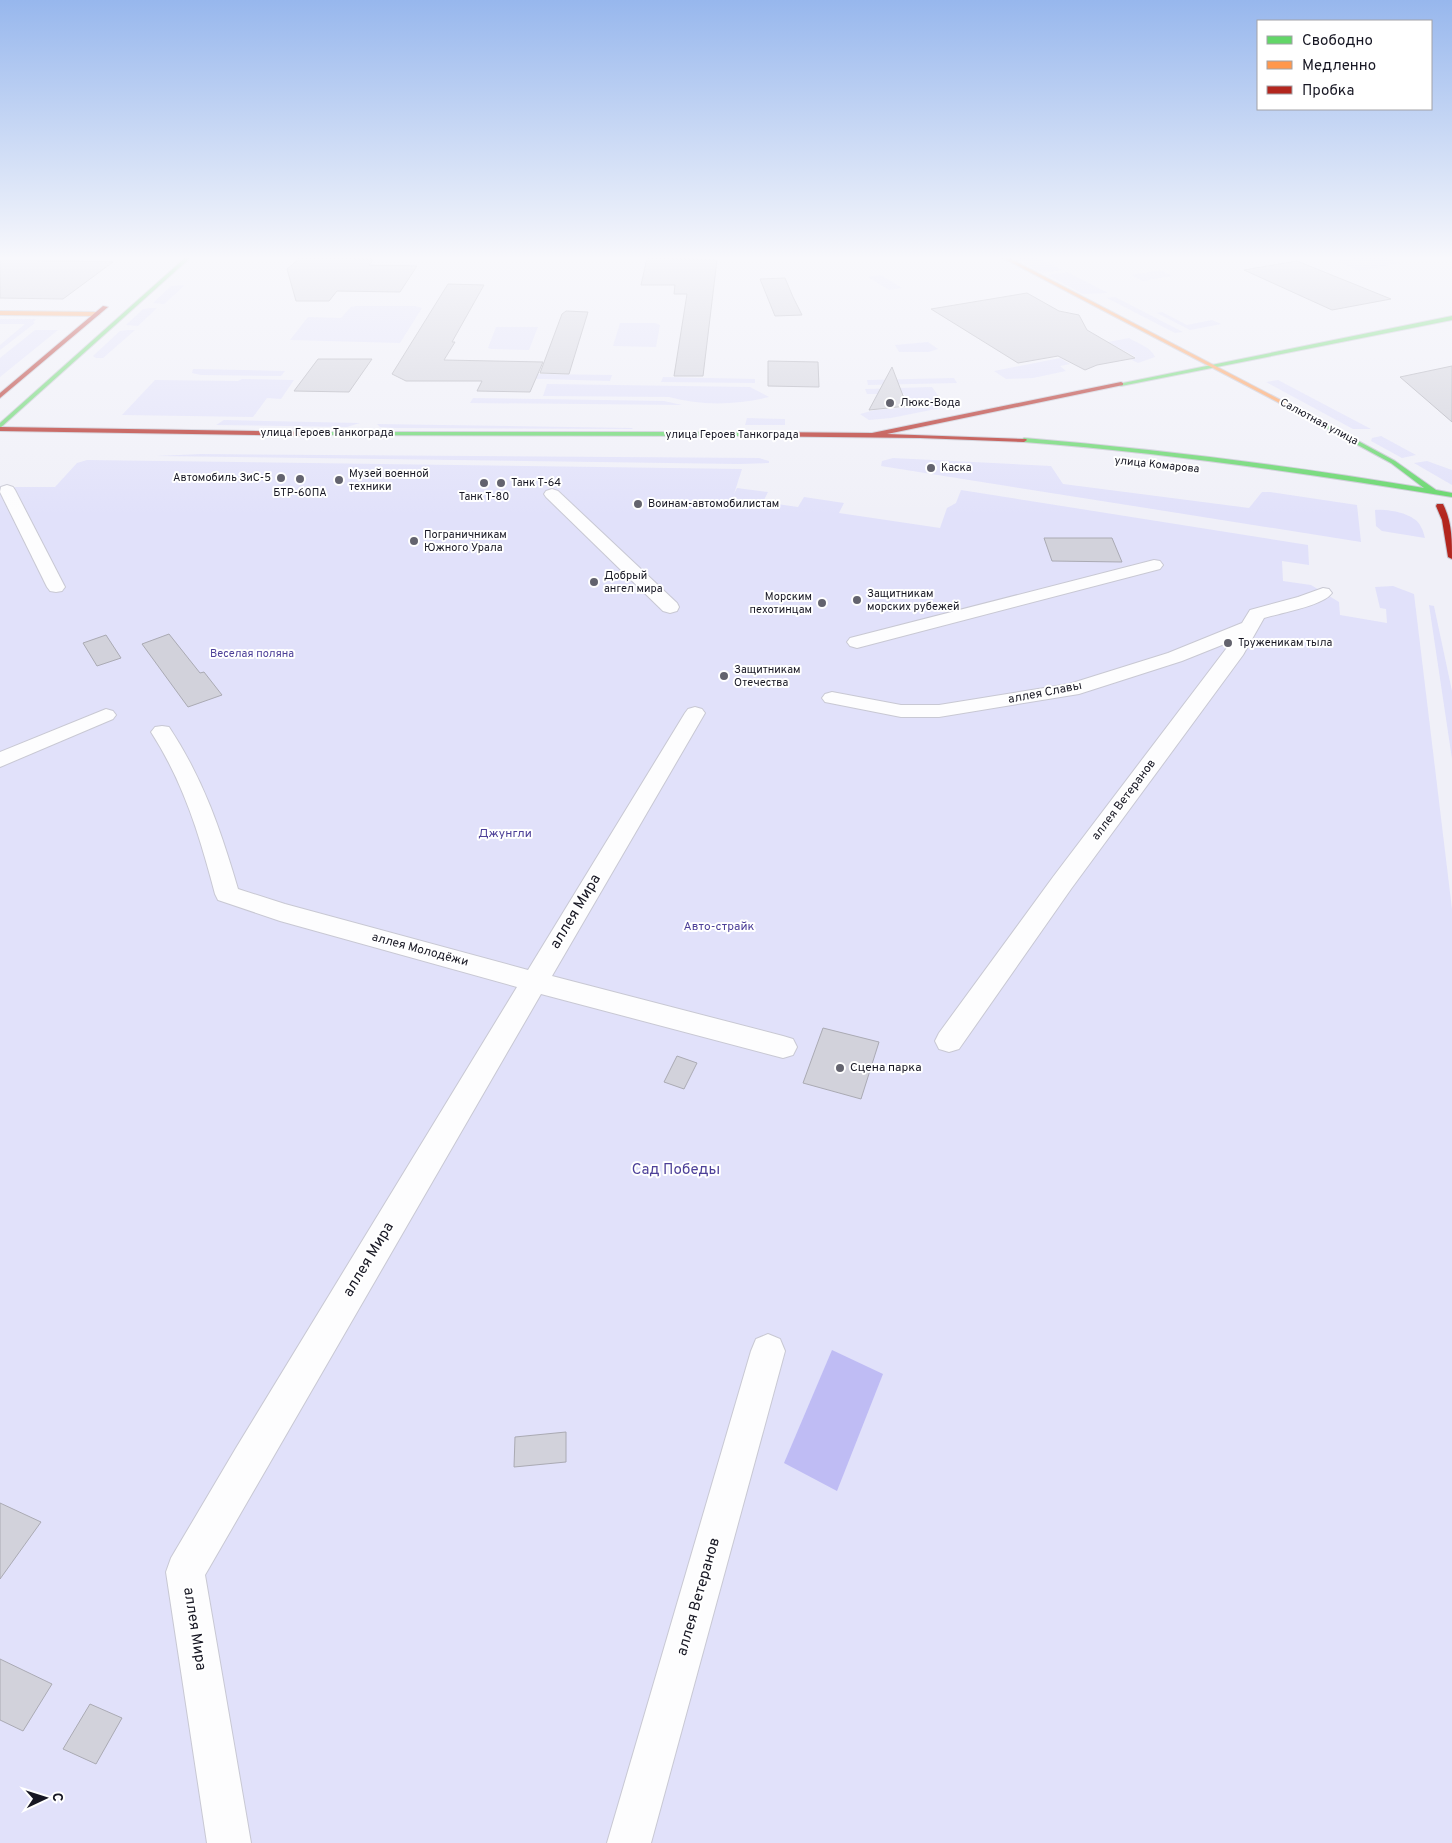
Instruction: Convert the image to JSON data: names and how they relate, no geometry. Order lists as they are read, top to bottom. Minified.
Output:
{"streets":{"main road":["Салютная улица","улица Героев Танкограда","улица Комарова"],"street":["аллея Славы","аллея Ветеранов","аллея Мира","аллея Молодёжи"]},"crossings":[["Салютная улица","улица Героев Танкограда"],["Салютная улица","улица Комарова"],["улица Героев Танкограда","улица Комарова"],["аллея Славы","аллея Ветеранов"],["аллея Мира","аллея Молодёжи"]],"parks":["Веселая поляна","Джунгли","Авто-страйк","Сад Победы"],"places":["Люкс-Вода","Каска","Автомобиль ЗиС-5","БТР-60ПА","Музей военной техники","Танк Т-80","Танк Т-64","Воинам-автомобилистам","Пограничникам Южного Урала","Добрый ангел мира","Защитникам морских рубежей","Морским пехотинцам","Труженикам тыла","Защитникам Отечества","Сцена парка"],"legend":["Свободно","Медленно","Пробка"],"north":"right"}
